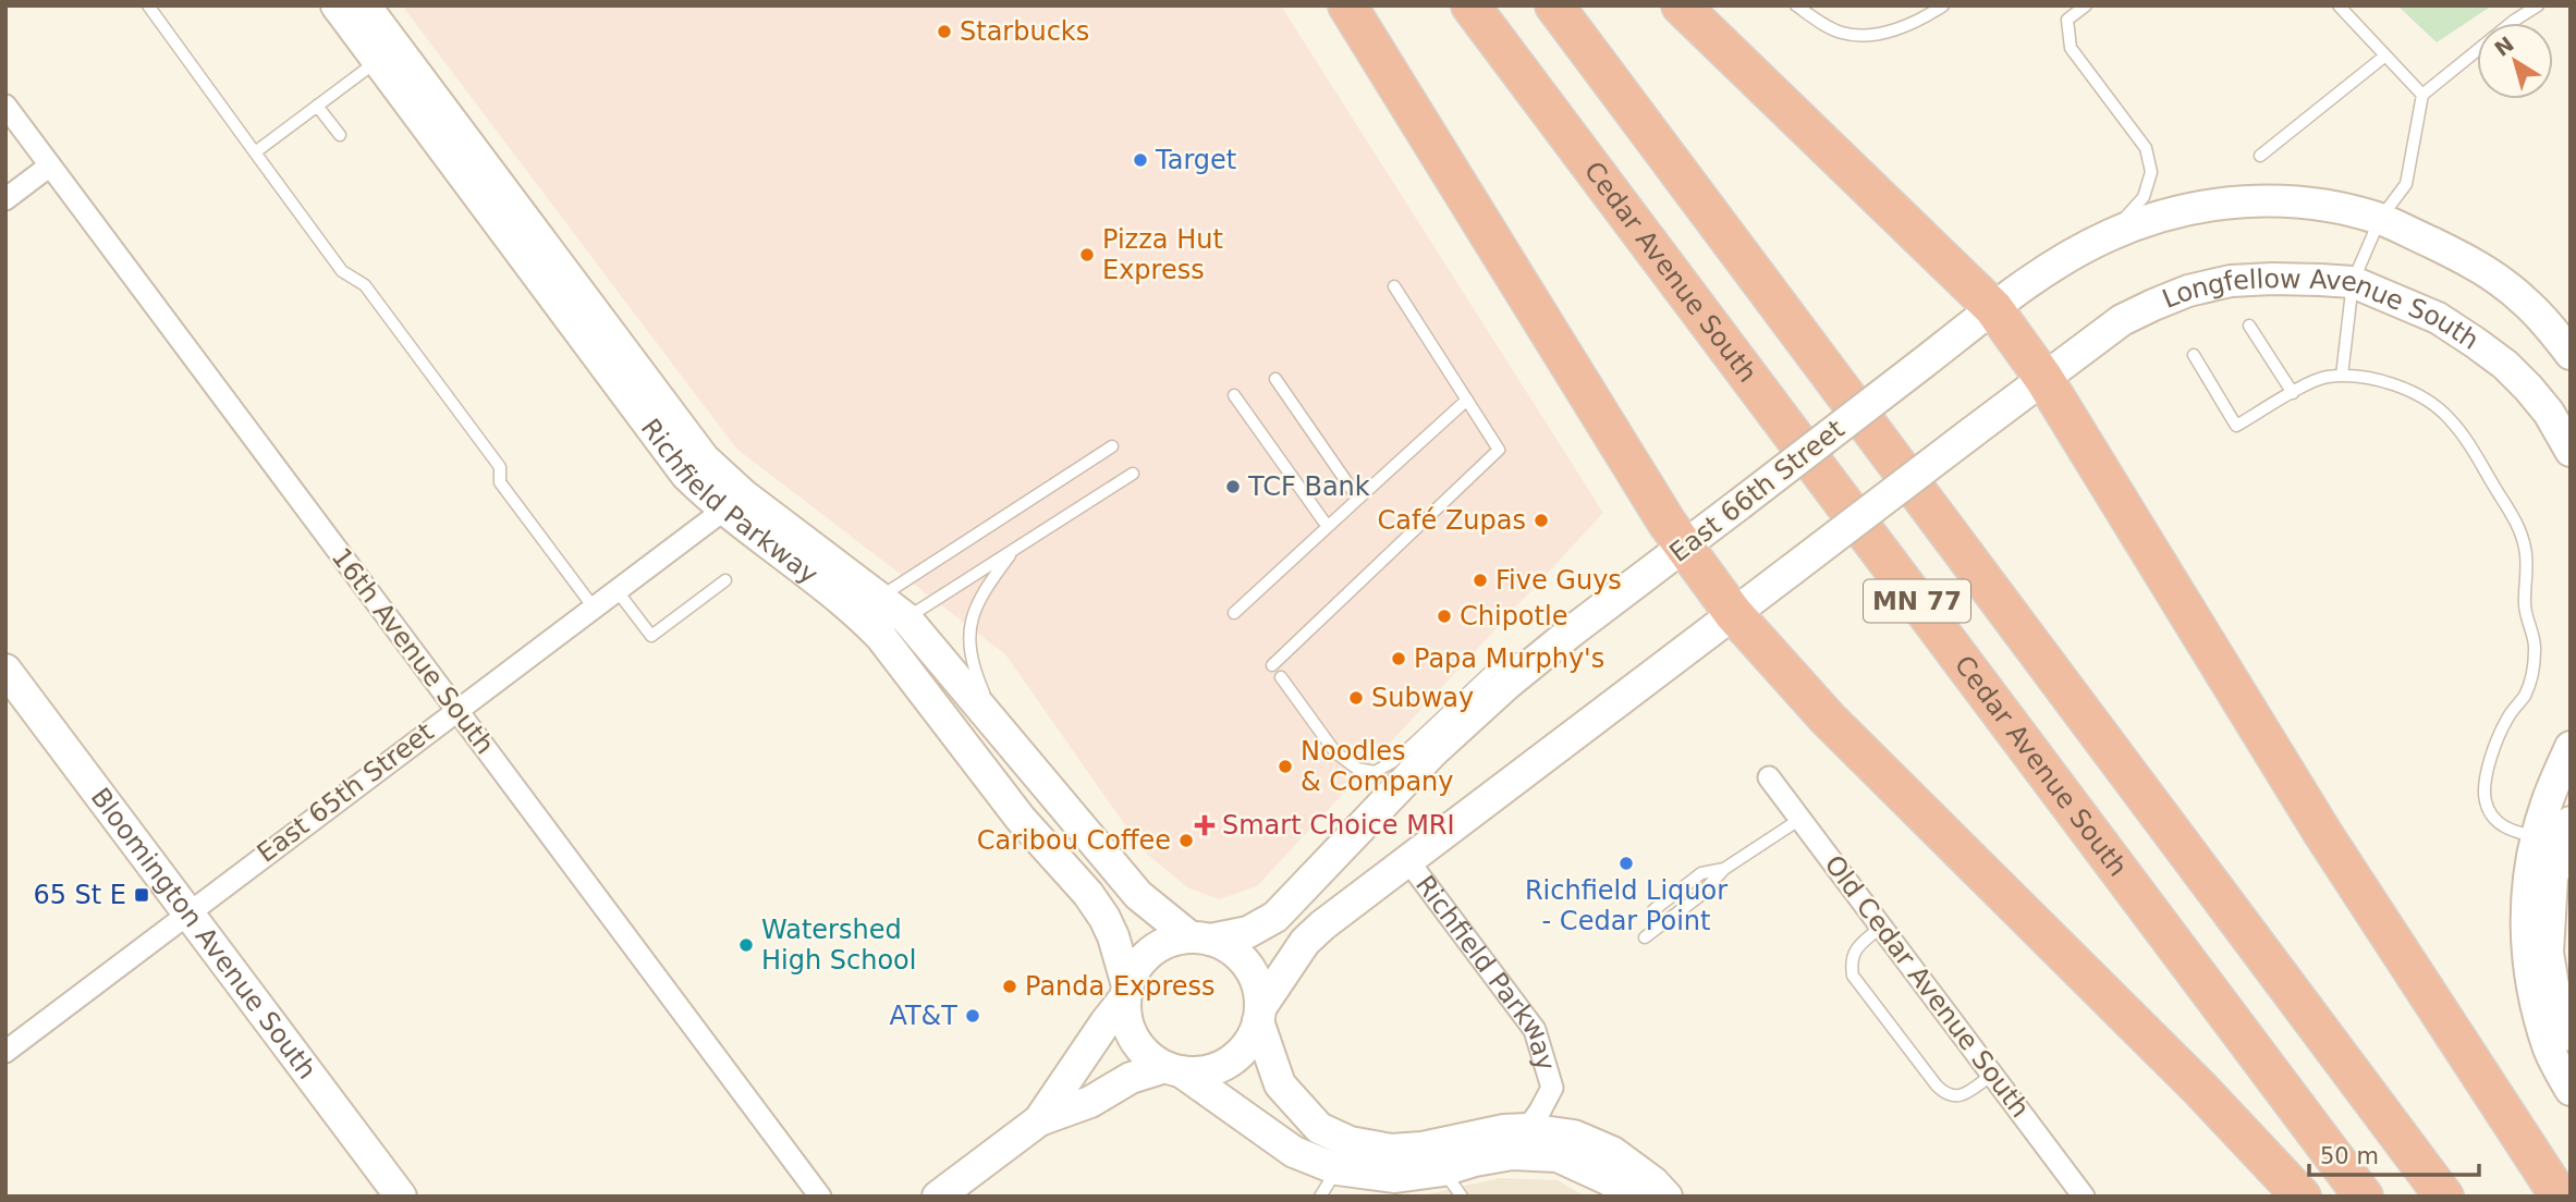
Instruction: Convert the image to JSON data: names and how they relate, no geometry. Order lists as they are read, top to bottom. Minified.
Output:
{"streets":{"highway":["Cedar Avenue South","MN 77"],"street":["Longfellow Avenue South","East 66th Street","Richfield Parkway","16th Avenue South","East 65th Street","Bloomington Avenue South","Old Cedar Avenue South"]},"crossings":[["East 66th Street","Richfield Parkway"],["Richfield Parkway","East 65th Street"],["16th Avenue South","East 65th Street"],["East 65th Street","Bloomington Avenue South"]],"places":{"other":["Starbucks","Target","Pizza Hut Express","TCF Bank","Café Zupas","Five Guys","Chipotle","Papa Murphy's","Subway","Noodles & Company","Caribou Coffee","Richfield Liquor - Cedar Point","Watershed High School","Panda Express","AT&T"],"health":["Smart Choice MRI"],"transit":["65 St E"]},"scale_bar":"50 m","north":"top left"}
